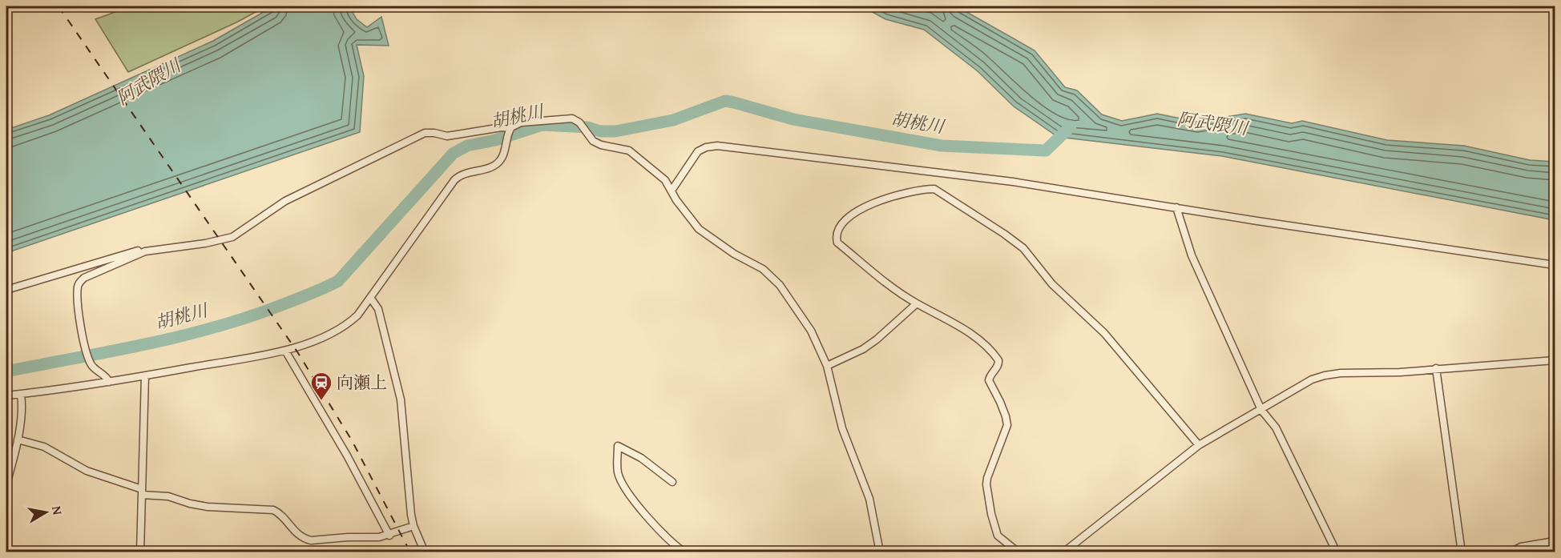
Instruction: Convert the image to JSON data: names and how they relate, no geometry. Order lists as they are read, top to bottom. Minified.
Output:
{"water":["阿武隈川","胡桃川"],"places":{"station":["向瀬上"]},"north":"right"}
